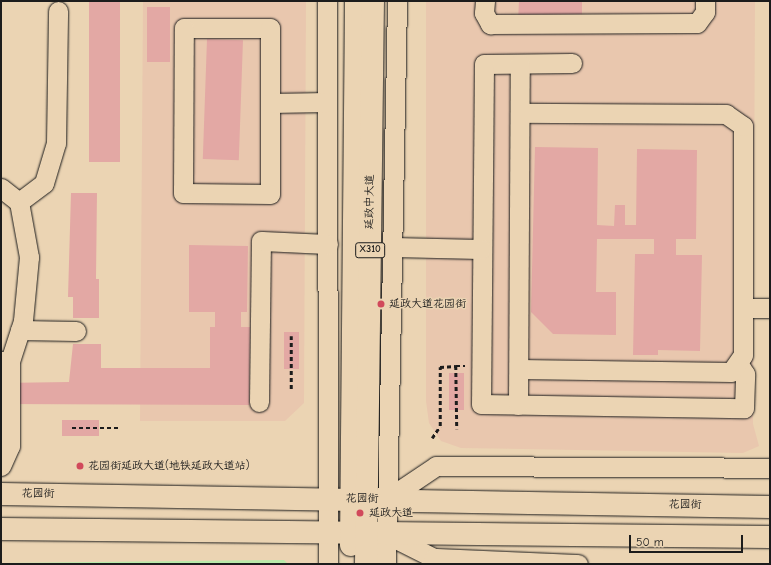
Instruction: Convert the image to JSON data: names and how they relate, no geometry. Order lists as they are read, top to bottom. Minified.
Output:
{"streets":{"main road":["延政中大道","X310","花园街"]},"crossings":[["延政中大道","X310"],["延政中大道","花园街"],["X310","花园街"]],"places":["延政大道花园街","花园街延政大道(地铁延政大道站)","延政大道"],"scale_bar":"50 m"}
